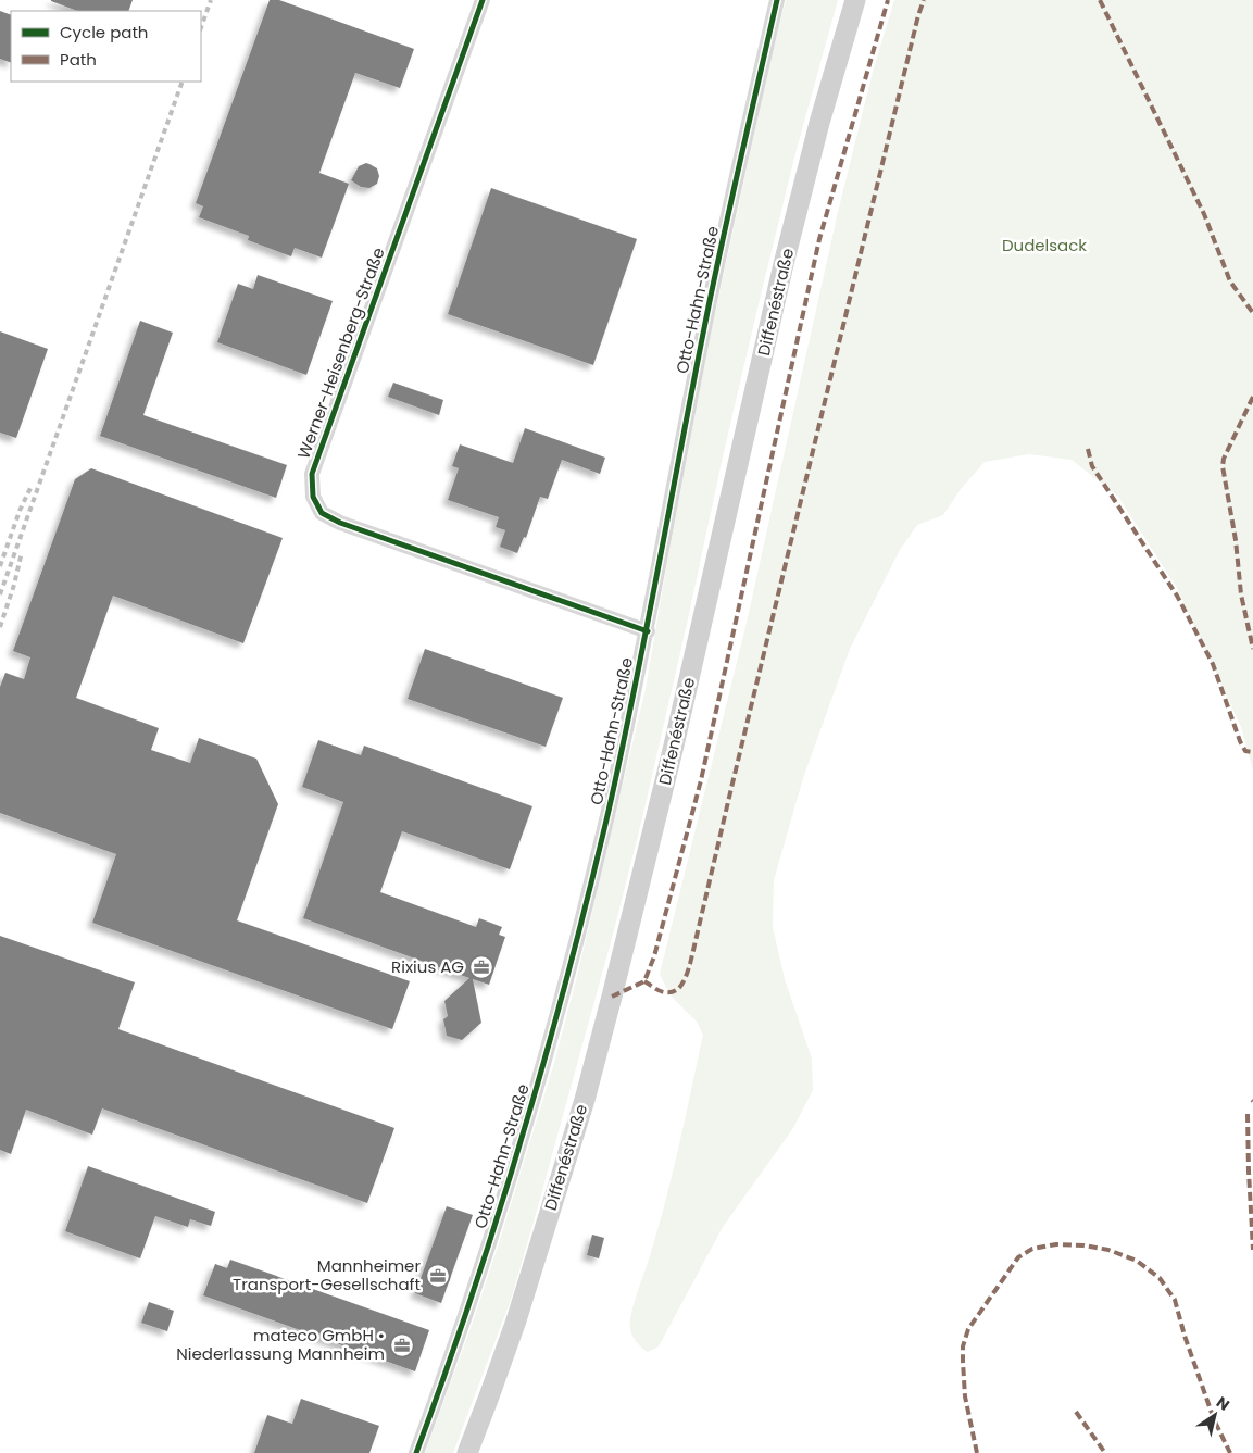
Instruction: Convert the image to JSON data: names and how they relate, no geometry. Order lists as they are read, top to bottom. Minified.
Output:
{"streets":{"main road":["Diffenéstraße"],"street":["Otto-Hahn-Straße","Werner-Heisenberg-Straße"]},"crossings":[["Otto-Hahn-Straße","Werner-Heisenberg-Straße"]],"parks":["Dudelsack"],"places":{"office":["Rixius AG","Mannheimer Transport-Gesellschaft","mateco GmbH • Niederlassung Mannheim"]},"legend":["Cycle path","Path"],"north":"top right"}
